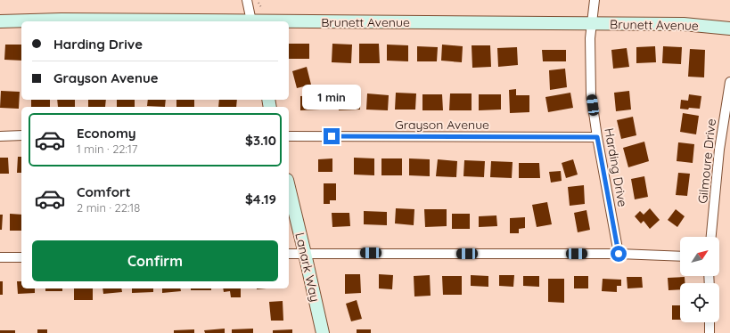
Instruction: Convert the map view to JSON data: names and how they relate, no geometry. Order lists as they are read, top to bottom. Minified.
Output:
{"streets":{"street":["Brunett Avenue","Grayson Avenue","Gilmoure Drive","Harding Drive","Lanark Way"]},"crossings":[["Brunett Avenue","Harding Drive"],["Grayson Avenue","Harding Drive"]],"north":"top right","page":{"banner":["Harding Drive","Grayson Avenue"],"bubble":"1 min","list":[{"name":"Economy","note":"1 min · 22:17","value":"$3.10"},{"name":"Comfort","note":"2 min · 22:18","value":"$4.19"}],"buttons":"Confirm"}}
